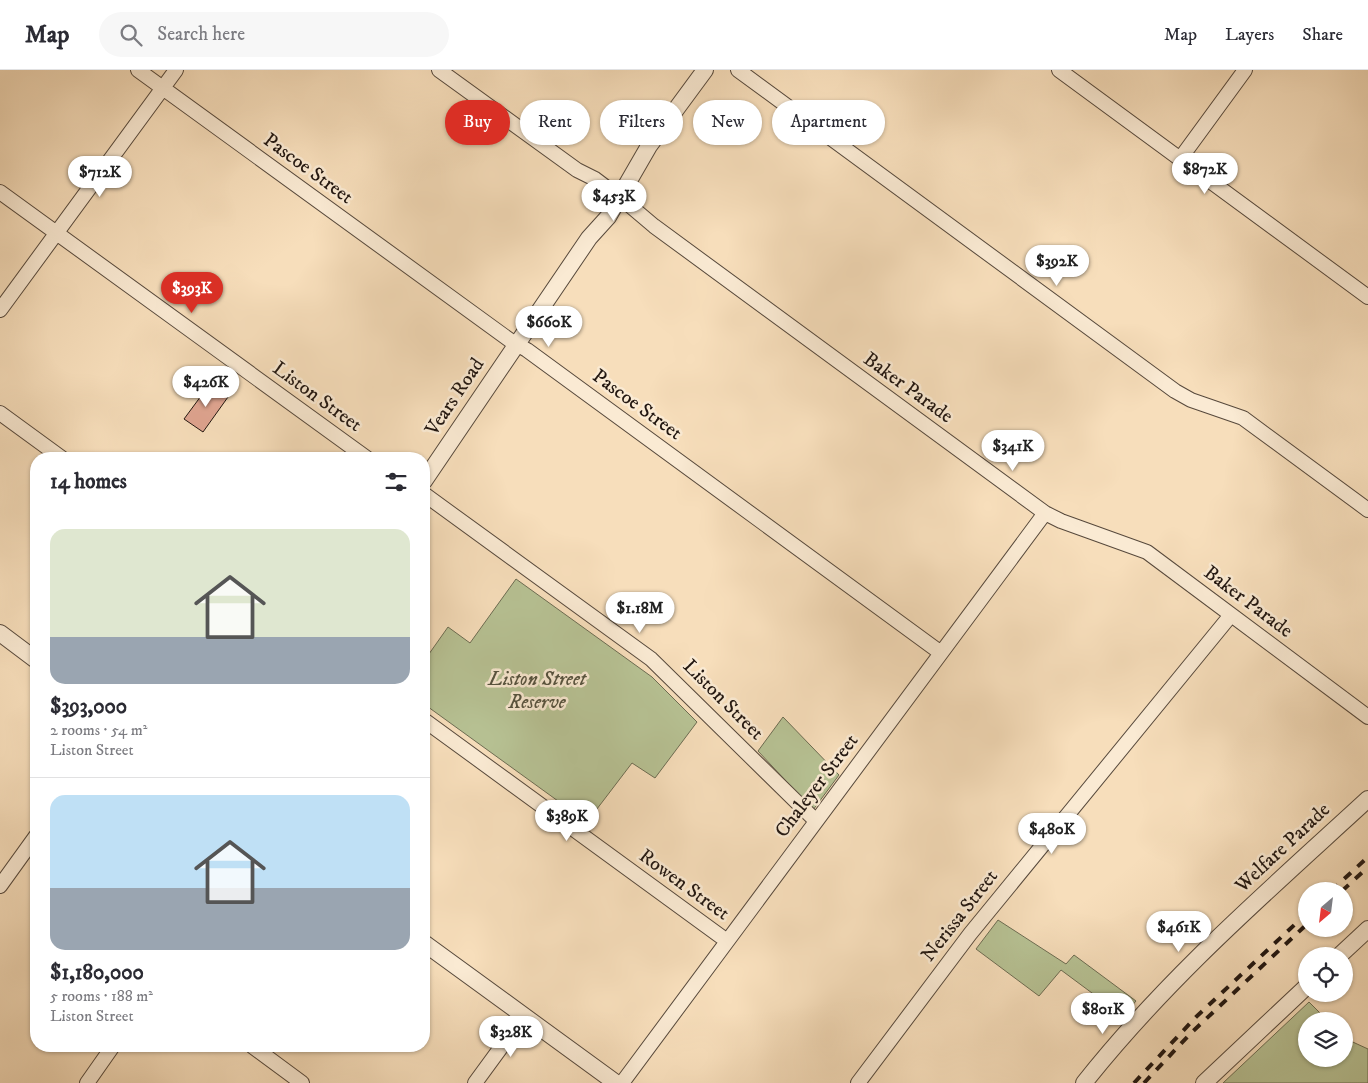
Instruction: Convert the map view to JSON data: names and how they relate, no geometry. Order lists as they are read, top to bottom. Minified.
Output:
{"streets":{"street":["Pascoe Street","Baker Parade","Liston Street","Vears Road","Chaleyer Street","Welfare Parade","Rowen Street","Nerissa Street"]},"crossings":[["Pascoe Street","Vears Road"],["Pascoe Street","Chaleyer Street"],["Baker Parade","Vears Road"],["Baker Parade","Chaleyer Street"],["Baker Parade","Nerissa Street"],["Liston Street","Chaleyer Street"],["Chaleyer Street","Rowen Street"]],"parks":["Liston Street Reserve"],"north":"bottom left","page":{"header":"Map","search":"Search here","nav":["Map","Layers","Share"],"chip":["Buy","Rent","Filters","New","Apartment"],"price":["$872K","$712K","$453K","$392K","$393K","$660K","$426K","$341K","$1.18M","$389K","$480K","$461K","$801K","$328K"],"heading":"14 homes","list":[{"name":"$393,000","note":"2 rooms · 54 m² · Liston Street"},{"name":"$1,180,000","note":"5 rooms · 188 m² · Liston Street"}]}}
